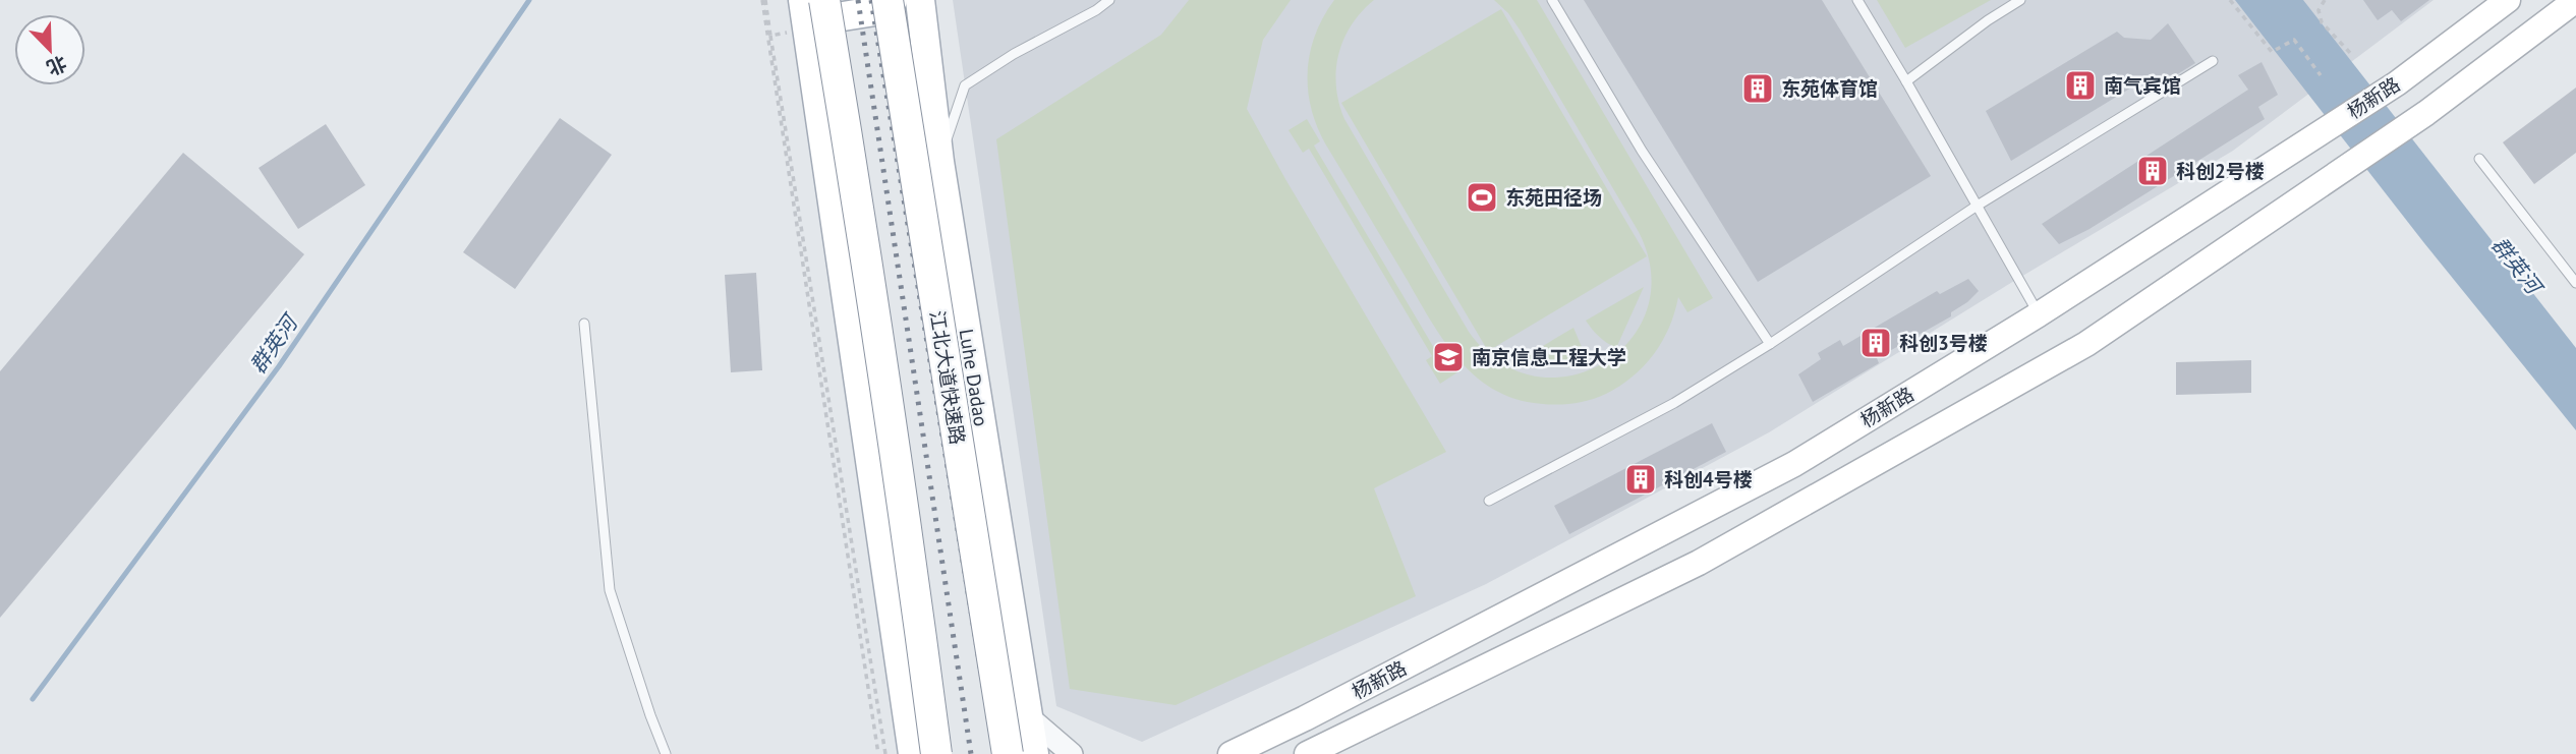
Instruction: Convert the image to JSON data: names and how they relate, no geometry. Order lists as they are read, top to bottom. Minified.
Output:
{"streets":{"highway":["江北大道快速路"],"main road":["杨新路","Luhe Dadao"]},"water":["群英河"],"places":{"building":["南气宾馆","东苑体育馆","科创2号楼","科创3号楼","科创4号楼"],"sports":["东苑田径场"],"school or university":["南京信息工程大学"]},"north":"bottom right"}
